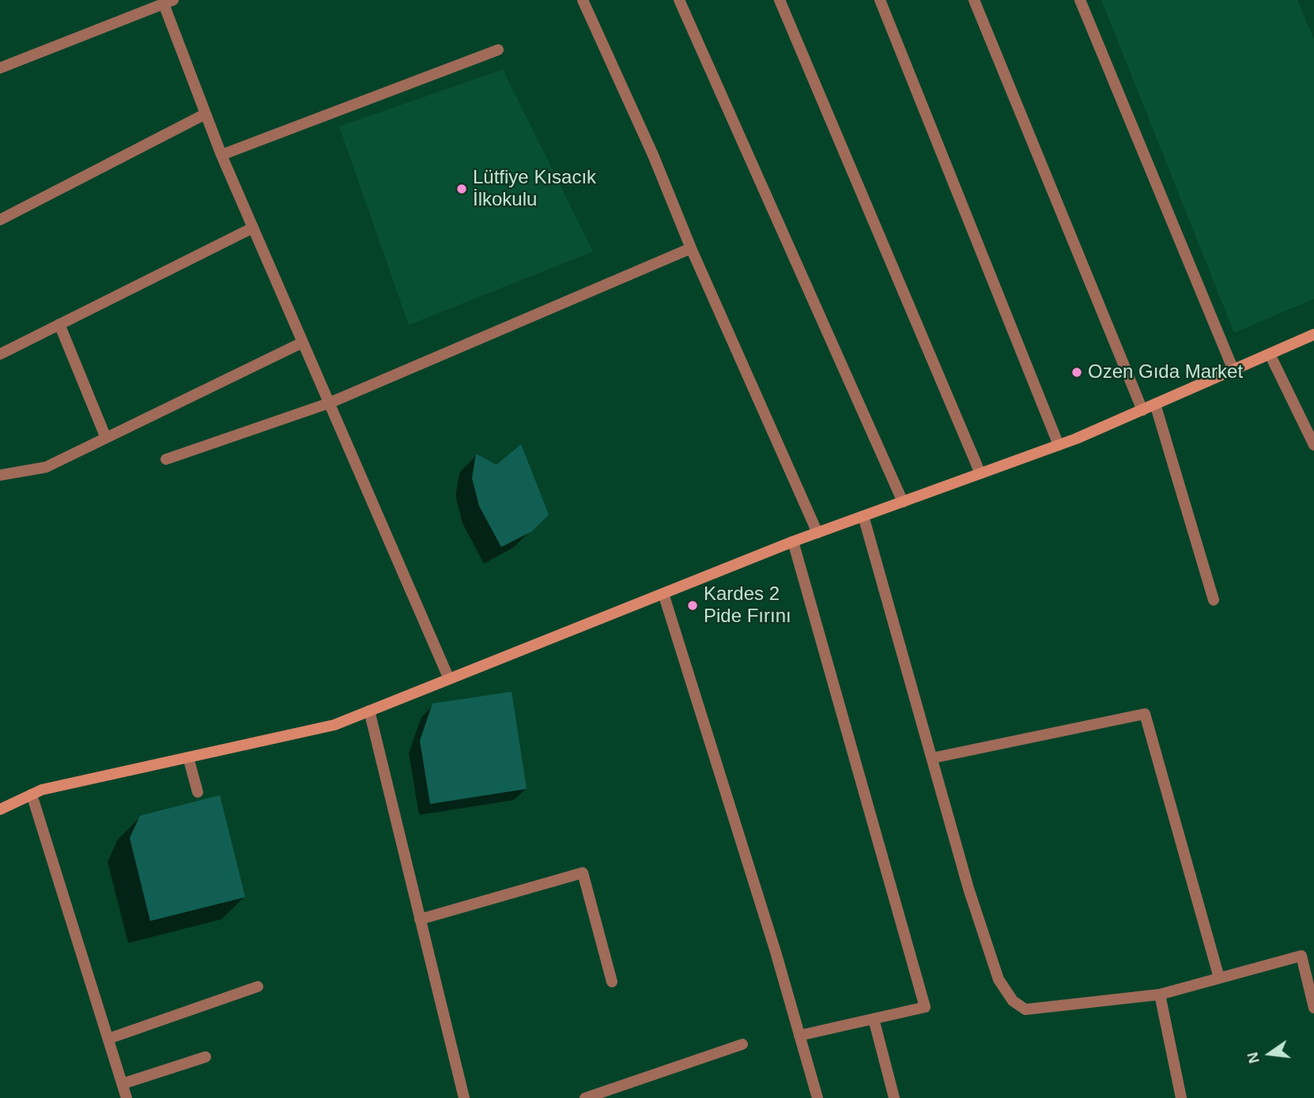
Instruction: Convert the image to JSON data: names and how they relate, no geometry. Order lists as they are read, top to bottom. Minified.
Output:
{"places":["Lütfiye Kısacık İlkokulu","Ozen Gıda Market","Kardes 2 Pide Fırını"],"north":"left"}
